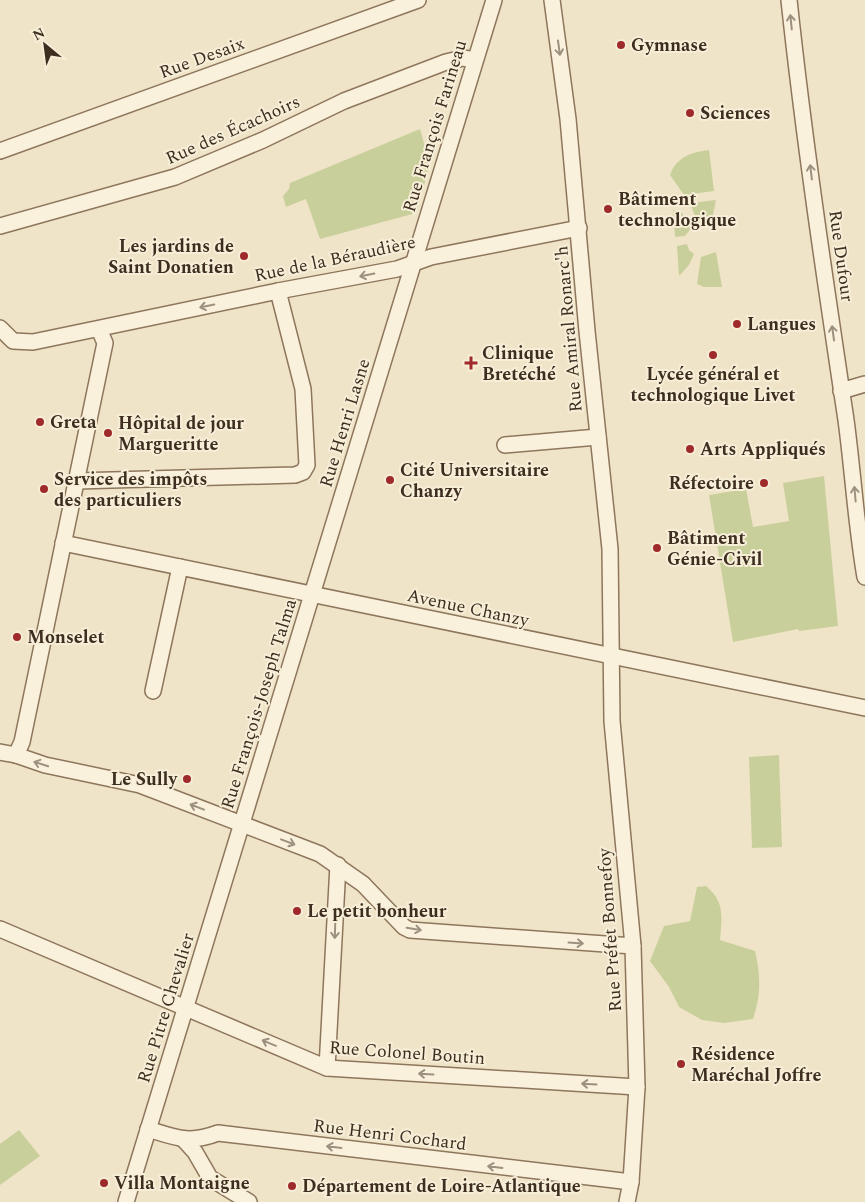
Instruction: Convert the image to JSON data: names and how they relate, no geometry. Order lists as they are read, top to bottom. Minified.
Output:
{"streets":{"street":["Rue Desaix","Rue François Farineau","Rue des Écachoirs","Rue Dufour","Rue de la Béraudière","Rue Amiral Ronarc'h","Rue Henri Lasne","Avenue Chanzy","Rue François-Joseph Talma","Rue Préfet Bonnefoy","Rue Pitre Chevalier","Rue Colonel Boutin","Rue Henri Cochard"]},"crossings":[["Rue François Farineau","Rue des Écachoirs"],["Rue François Farineau","Rue de la Béraudière"],["Rue François Farineau","Rue Henri Lasne"],["Rue de la Béraudière","Rue Amiral Ronarc'h"],["Rue de la Béraudière","Rue Henri Lasne"],["Rue Amiral Ronarc'h","Avenue Chanzy"],["Rue Amiral Ronarc'h","Rue Préfet Bonnefoy"],["Rue Henri Lasne","Avenue Chanzy"],["Rue Henri Lasne","Rue François-Joseph Talma"],["Avenue Chanzy","Rue François-Joseph Talma"],["Avenue Chanzy","Rue Préfet Bonnefoy"],["Rue François-Joseph Talma","Rue Pitre Chevalier"],["Rue Préfet Bonnefoy","Rue Colonel Boutin"],["Rue Préfet Bonnefoy","Rue Henri Cochard"],["Rue Pitre Chevalier","Rue Colonel Boutin"],["Rue Pitre Chevalier","Rue Henri Cochard"]],"one_way":["Rue Dufour","Rue de la Béraudière","Rue Colonel Boutin","Rue Henri Cochard"],"places":{"other":["Gymnase","Sciences","Bâtiment technologique","Les jardins de Saint Donatien","Langues","Lycée général et technologique Livet","Greta","Hôpital de jour Margueritte","Arts Appliqués","Cité Universitaire Chanzy","Réfectoire","Service des impôts des particuliers","Bâtiment Génie-Civil","Monselet","Le Sully","Le petit bonheur","Résidence Maréchal Joffre","Villa Montaigne","Département de Loire-Atlantique"],"health":["Clinique Bretéché"]},"north":"top left"}
